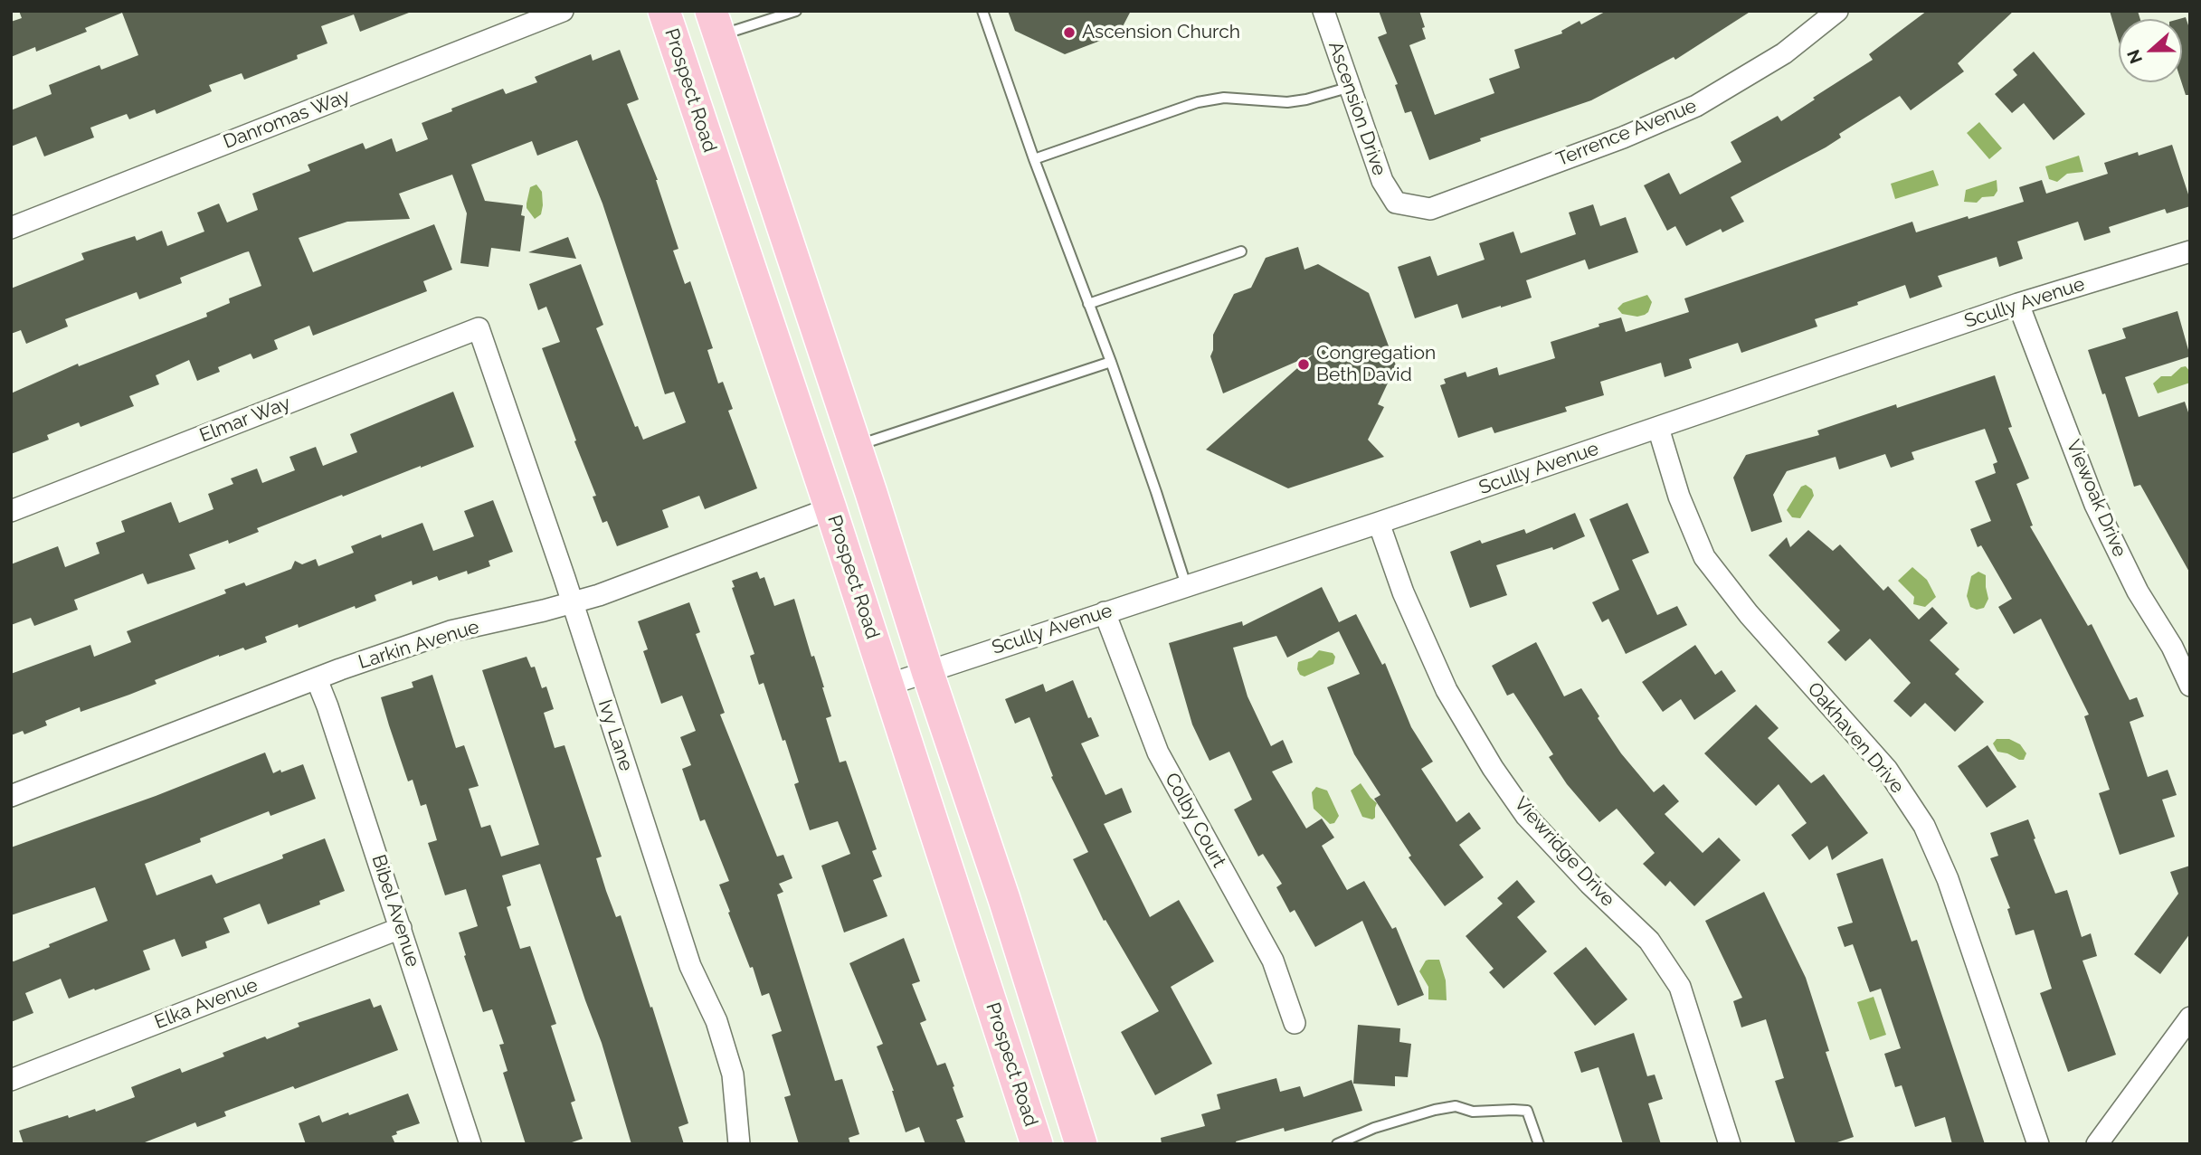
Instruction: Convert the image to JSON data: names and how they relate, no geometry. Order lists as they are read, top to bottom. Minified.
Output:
{"streets":{"main road":["Prospect Road"],"street":["Ascension Drive","Danromas Way","Terrence Avenue","Scully Avenue","Elmar Way","Viewoak Drive","Larkin Avenue","Ivy Lane","Oakhaven Drive","Colby Court","Viewridge Drive","Bibel Avenue","Elka Avenue"]},"crossings":[["Prospect Road","Scully Avenue"],["Prospect Road","Larkin Avenue"],["Ascension Drive","Terrence Avenue"],["Scully Avenue","Viewoak Drive"],["Scully Avenue","Oakhaven Drive"],["Scully Avenue","Colby Court"],["Scully Avenue","Viewridge Drive"],["Elmar Way","Ivy Lane"],["Larkin Avenue","Ivy Lane"],["Larkin Avenue","Bibel Avenue"],["Bibel Avenue","Elka Avenue"]],"places":["Ascension Church","Congregation Beth David"],"north":"left"}
